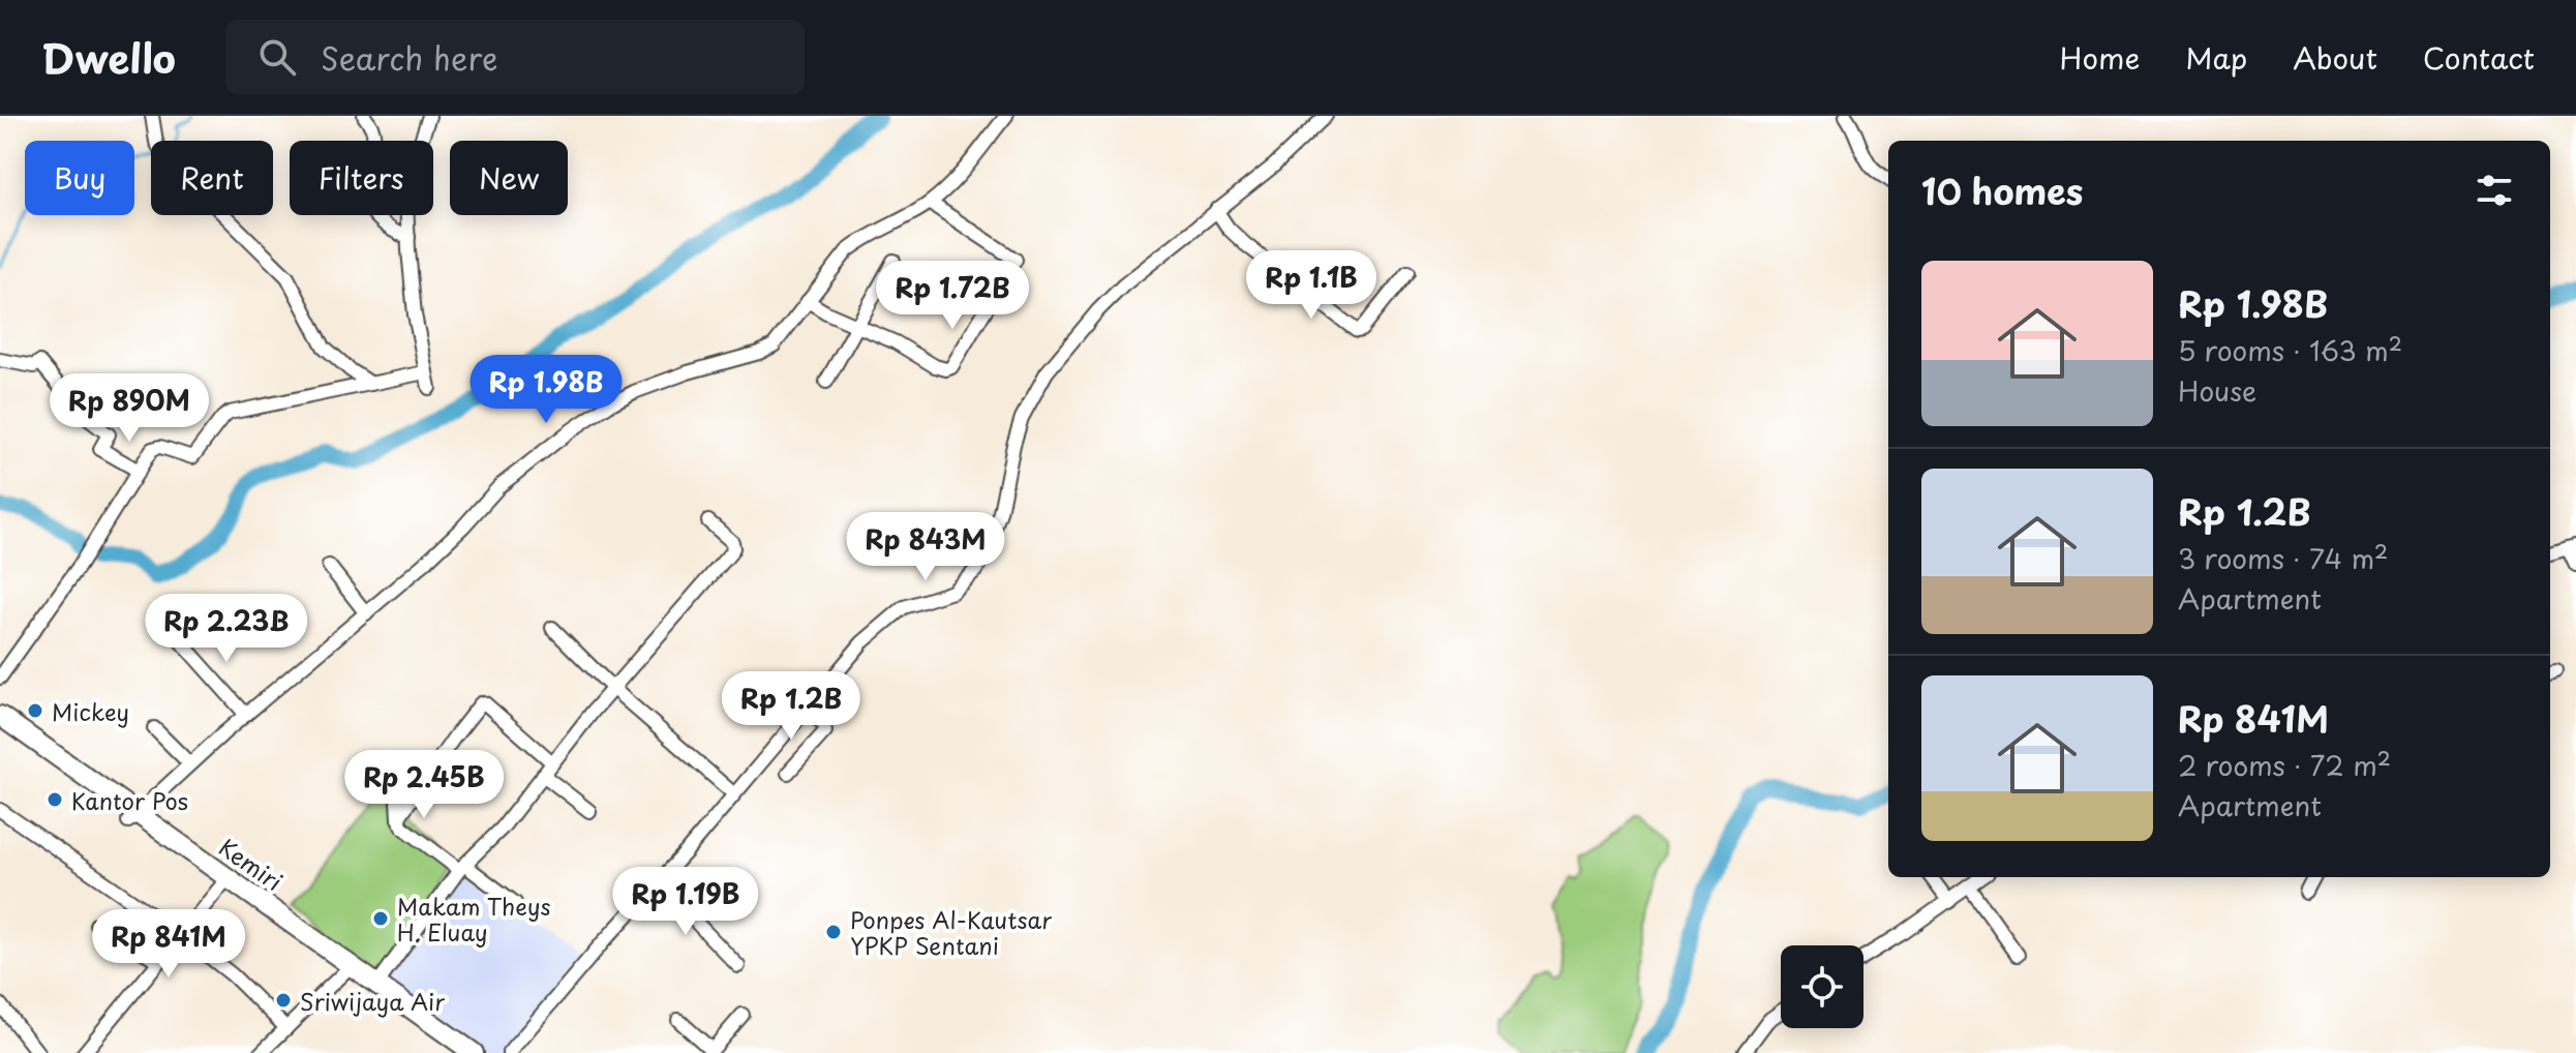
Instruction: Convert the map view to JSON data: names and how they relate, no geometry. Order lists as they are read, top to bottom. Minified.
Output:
{"streets":{"highway":["Kemiri"]},"places":["Mickey","Kantor Pos","Makam Theys H. Eluay","Ponpes Al-Kautsar YPKP Sentani","Sriwijaya Air"],"page":{"header":"Dwello","search":"Search here","nav":["Home","Map","About","Contact"],"chip":["Buy","Rent","Filters","New"],"heading":"10 homes","list":[{"name":"Rp 1.98B","note":"5 rooms · 163 m² · House"},{"name":"Rp 1.2B","note":"3 rooms · 74 m² · Apartment"},{"name":"Rp 841M","note":"2 rooms · 72 m² · Apartment"}],"price":["Rp 1.1B","Rp 1.72B","Rp 1.98B","Rp 890M","Rp 843M","Rp 2.23B","Rp 1.2B","Rp 2.45B","Rp 1.19B","Rp 841M"]}}
